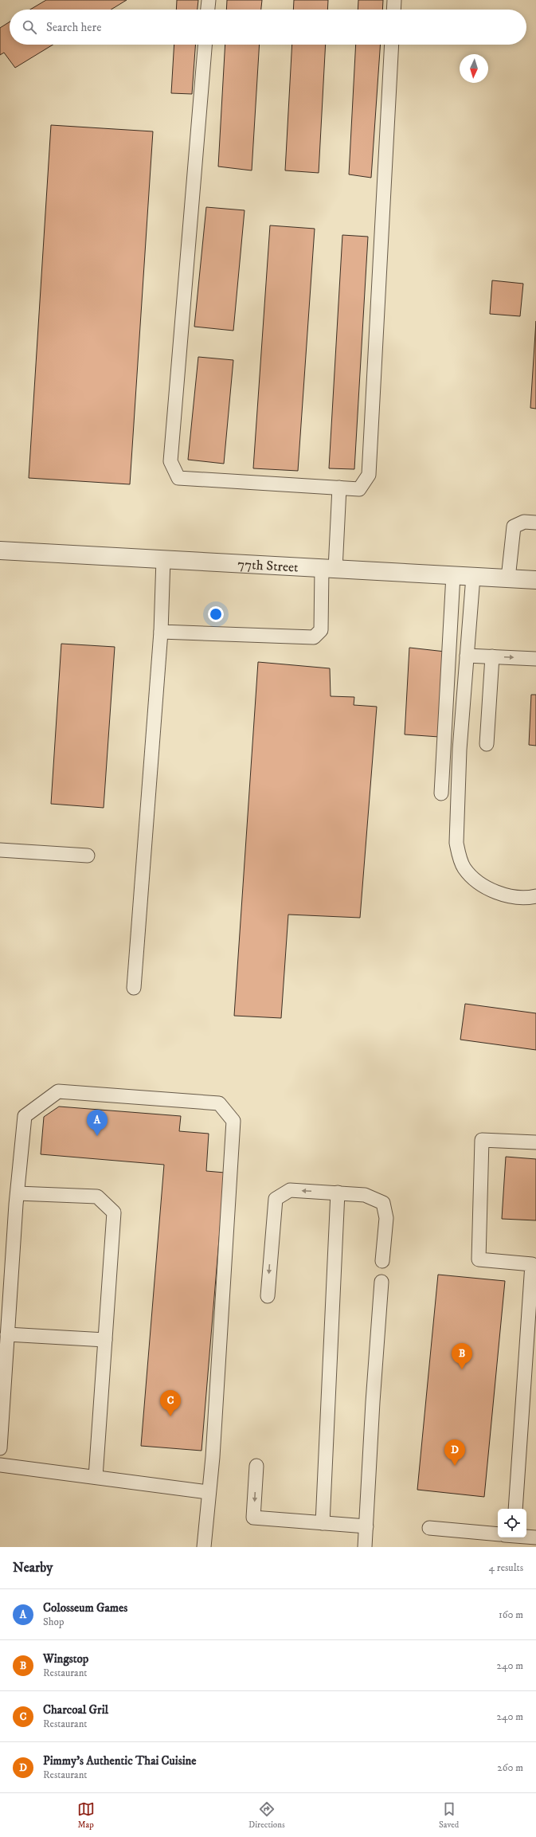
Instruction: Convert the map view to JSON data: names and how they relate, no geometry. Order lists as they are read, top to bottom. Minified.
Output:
{"streets":{"street":["77th Street"]},"north":"bottom","page":{"search":"Search here","pins":["A","B","C","D"],"heading":["Nearby","4 results"],"list":[{"mark":"A","name":"Colosseum Games","note":"Shop","value":"160 m"},{"mark":"B","name":"Wingstop","note":"Restaurant","value":"240 m"},{"mark":"C","name":"Charcoal Gril","note":"Restaurant","value":"240 m"},{"mark":"D","name":"Pimmy's Authentic Thai Cuisine","note":"Restaurant","value":"260 m"}],"nav":["Map","Directions","Saved"]}}
